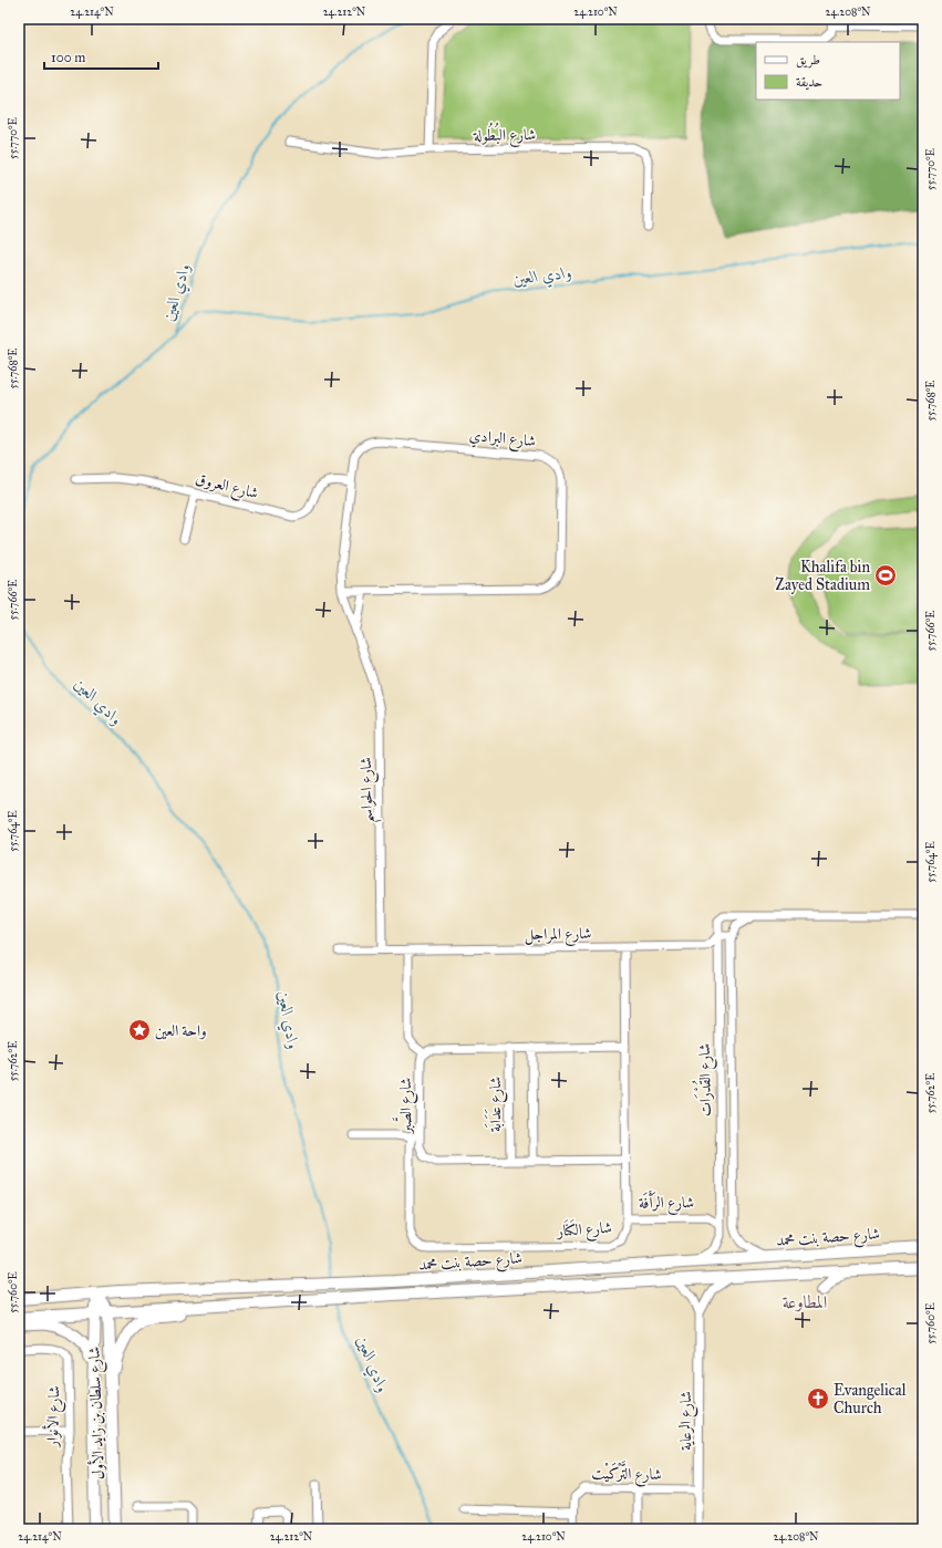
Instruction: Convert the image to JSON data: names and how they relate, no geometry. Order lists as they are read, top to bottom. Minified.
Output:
{"streets":{"main road":["شارع حصة بنت محمد","شارع سلطان بن زايد الأول"],"street":["شارع البُطُولة","شارع البرادي","شارع العروق","شارع الحواسم","شارع المراجل","شارع القُدْرَات","شارع عَدَابَة","شارع الصَّبر","شارع الرَأَفَة","شارع الكَنَار","شارع الأنوار","شارع الرعاية","شارع التَّرْكَيْت"]},"crossings":[["شارع البرادي","شارع العروق"],["شارع البرادي","شارع الحواسم"],["شارع الحواسم","شارع المراجل"],["شارع المراجل","شارع الكَنَار"],["شارع القُدْرَات","شارع الرَأَفَة"],["شارع القُدْرَات","شارع حصة بنت محمد"],["شارع عَدَابَة","شارع الصَّبر"],["شارع الصَّبر","شارع الكَنَار"],["شارع الرَأَفَة","شارع الكَنَار"],["شارع حصة بنت محمد","شارع سلطان بن زايد الأول"],["شارع حصة بنت محمد","شارع الرعاية"],["شارع الرعاية","شارع التَّرْكَيْت"]],"districts":["المطاوعة"],"water":["وادي العين"],"places":{"sports":["Khalifa bin Zayed Stadium"],"place":["واحة العين"],"church":["Evangelical Church"]},"legend":["طريق","حديقة"],"scale_bar":"100 m","coordinates":["24.214°N","24.212°N","24.210°N","24.208°N","55.770°E","55.768°E","55.766°E","55.764°E","55.762°E","55.760°E"]}
